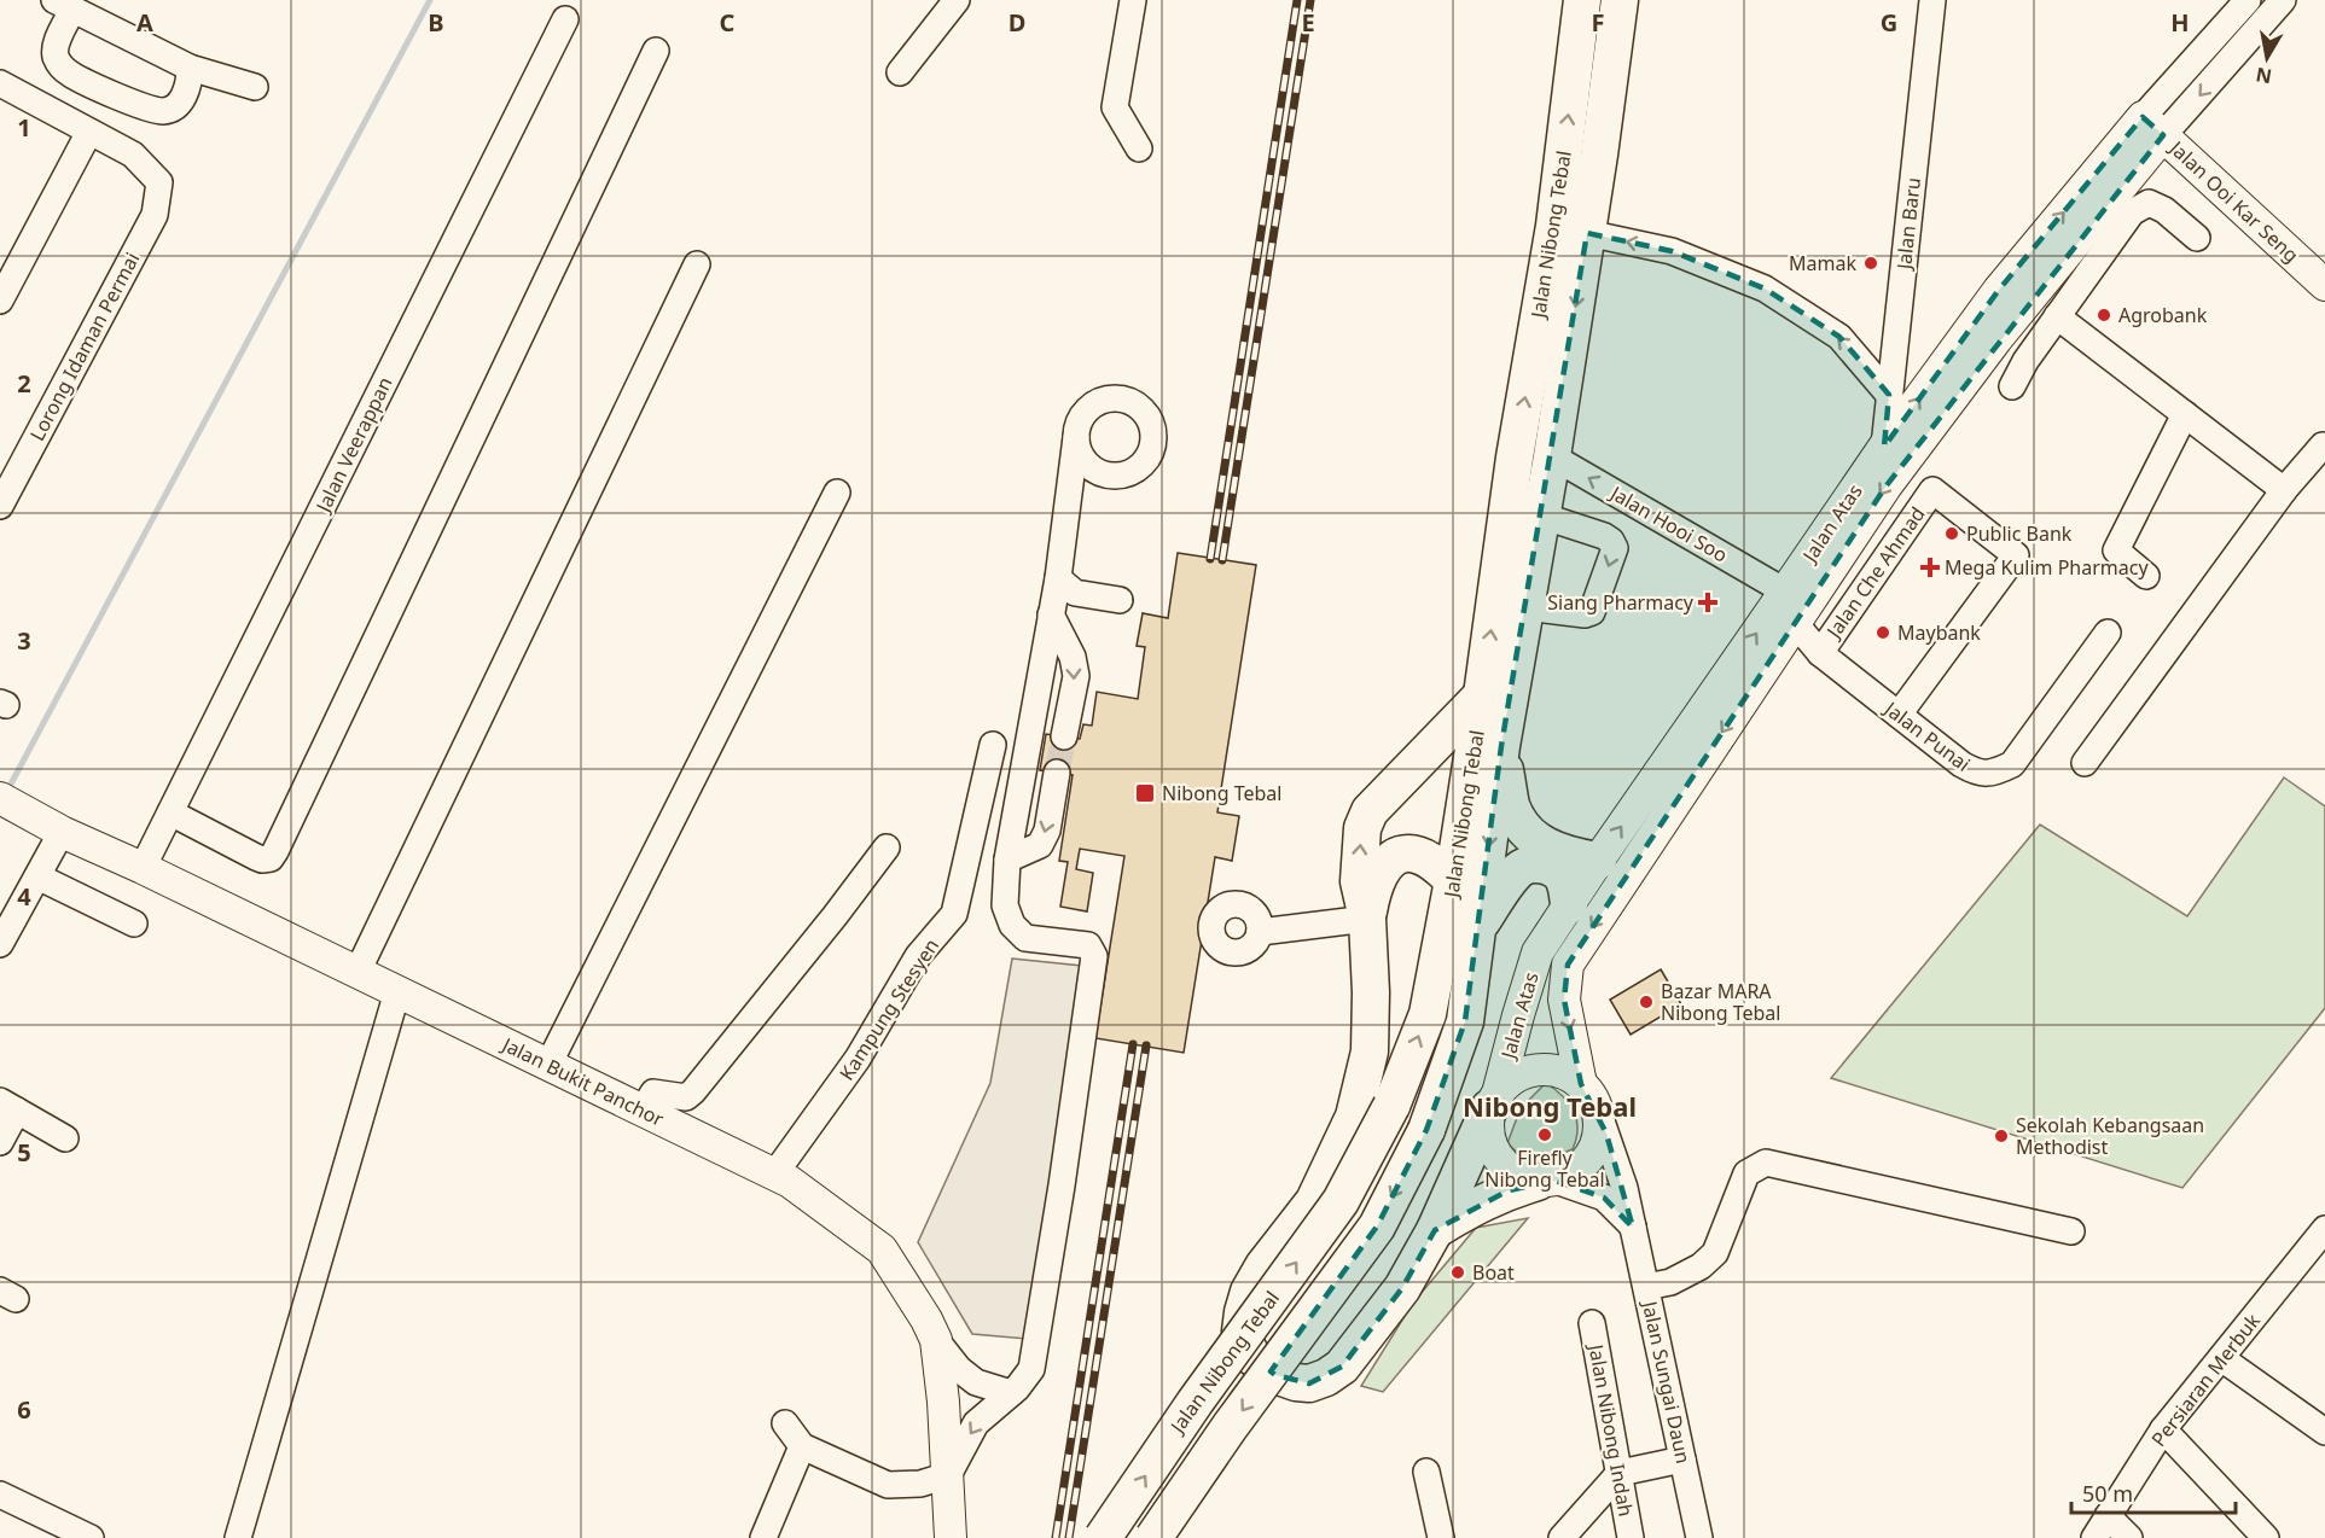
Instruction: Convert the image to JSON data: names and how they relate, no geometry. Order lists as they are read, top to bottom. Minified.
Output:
{"streets":{"highway":["Jalan Nibong Tebal","Jalan Atas"],"main road":["Jalan Ooi Kar Seng","Jalan Bukit Panchor"],"street":["Jalan Baru","Lorong Idaman Permai","Jalan Veerappan","Jalan Hooi Soo","Jalan Che Ahmad","Jalan Punai","Kampung Stesyen","Persiaran Merbuk","Jalan Sungai Daun","Jalan Nibong Indah"]},"crossings":[["Jalan Ooi Kar Seng","Jalan Atas"],["Jalan Baru","Jalan Atas"],["Jalan Nibong Tebal","Jalan Hooi Soo"],["Jalan Veerappan","Jalan Bukit Panchor"],["Jalan Atas","Jalan Hooi Soo"],["Jalan Atas","Jalan Punai"],["Jalan Atas","Jalan Sungai Daun"],["Jalan Che Ahmad","Jalan Punai"],["Kampung Stesyen","Jalan Bukit Panchor"]],"one_way":["Jalan Hooi Soo"],"districts":["Nibong Tebal"],"places":{"other":["Mamak","Agrobank","Public Bank","Maybank","Bazar MARA Nibong Tebal","Firefly Nibong Tebal","Sekolah Kebangsaan Methodist","Boat"],"health":["Mega Kulim Pharmacy","Siang Pharmacy"],"transit":["Nibong Tebal"]},"scale_bar":"50 m","north":"bottom","grid":{"columns":["A","B","C","D","E","F","G","H"],"rows":["1","2","3","4","5","6"]}}
